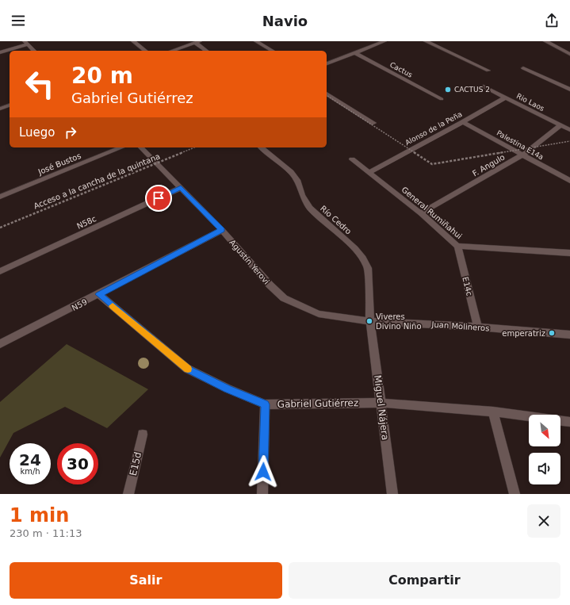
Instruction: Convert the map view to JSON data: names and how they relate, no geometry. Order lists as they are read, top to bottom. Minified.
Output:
{"streets":{"street":["Cactus","Rio Laos","Alonso de la Peña","Palestina E14a","José Bustos","F. Angulo","General Rumiñahui","Río Cedro","N58c","Agustín Yerovi","E14c","N59","Juan Molineros","Gabriel Gutiérrez","Miguel Nájera","E15d"],"path":["Acceso a la cancha de la quintana"]},"crossings":[["Rio Laos","Alonso de la Peña"],["Rio Laos","F. Angulo"],["Alonso de la Peña","Palestina E14a"],["Alonso de la Peña","General Rumiñahui"],["Palestina E14a","F. Angulo"],["F. Angulo","General Rumiñahui"],["General Rumiñahui","E14c"],["Río Cedro","Agustín Yerovi"],["Río Cedro","Juan Molineros"],["Río Cedro","Miguel Nájera"],["N58c","Agustín Yerovi"],["Agustín Yerovi","N59"],["Agustín Yerovi","Juan Molineros"],["Agustín Yerovi","Miguel Nájera"],["E14c","Juan Molineros"],["N59","Gabriel Gutiérrez"],["Juan Molineros","Miguel Nájera"],["Gabriel Gutiérrez","Miguel Nájera"]],"places":["CACTUS 2","Viveres Divino Niño","emperatriz"],"north":"bottom right","page":{"header":"Navio","turn":["20 m","Gabriel Gutiérrez"],"then":"Luego","speed":"24 km/h","limit":"30","heading":["1 min","230 m · 11:13"],"buttons":["Salir","Compartir"]}}
